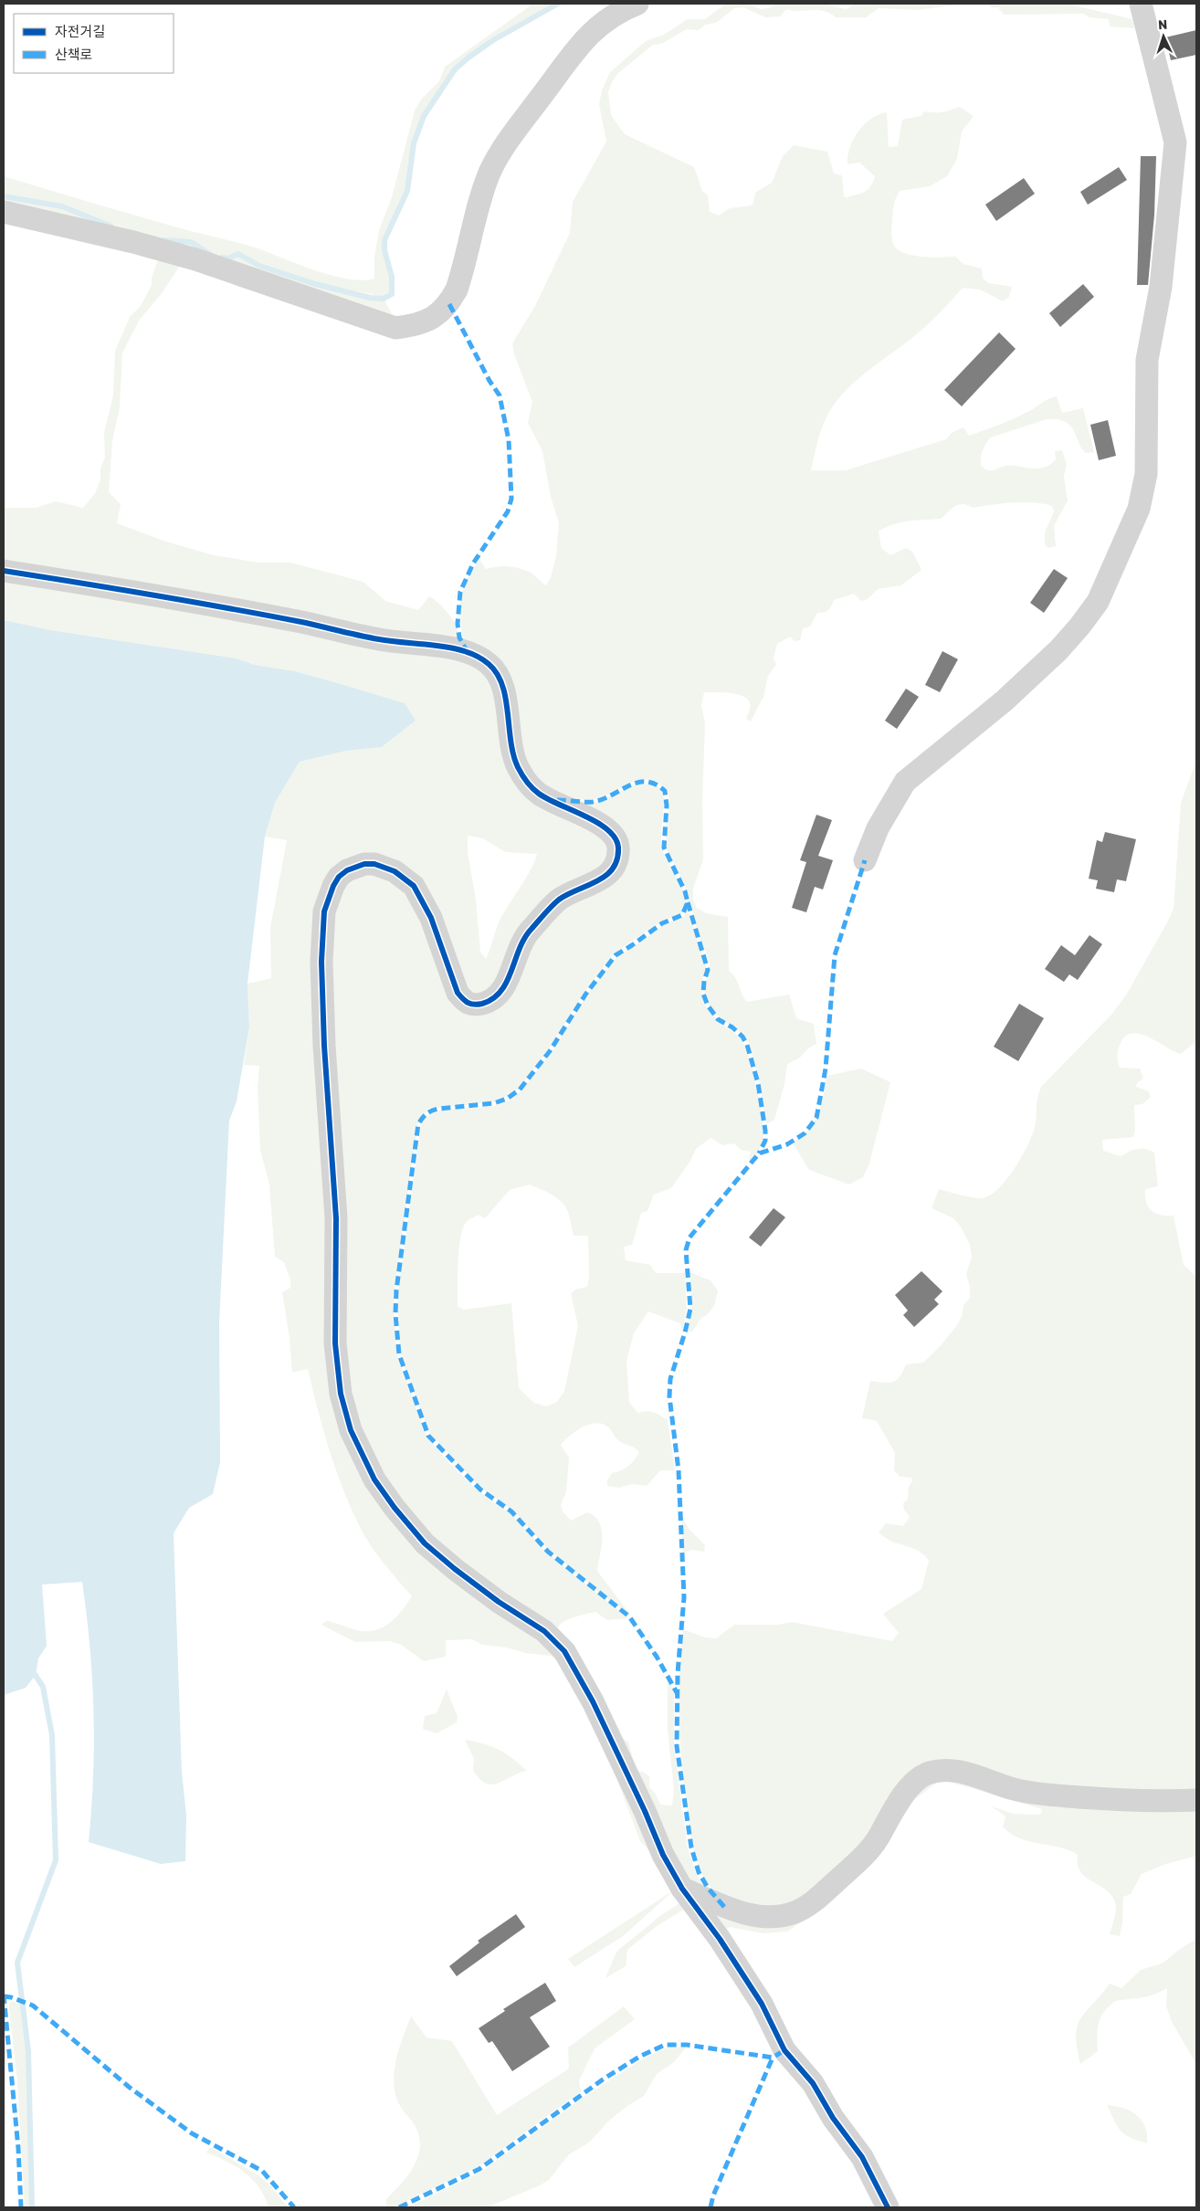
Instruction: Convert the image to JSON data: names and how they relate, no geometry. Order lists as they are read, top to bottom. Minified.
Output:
{"legend":["자전거길","산책로"],"north":"top"}
